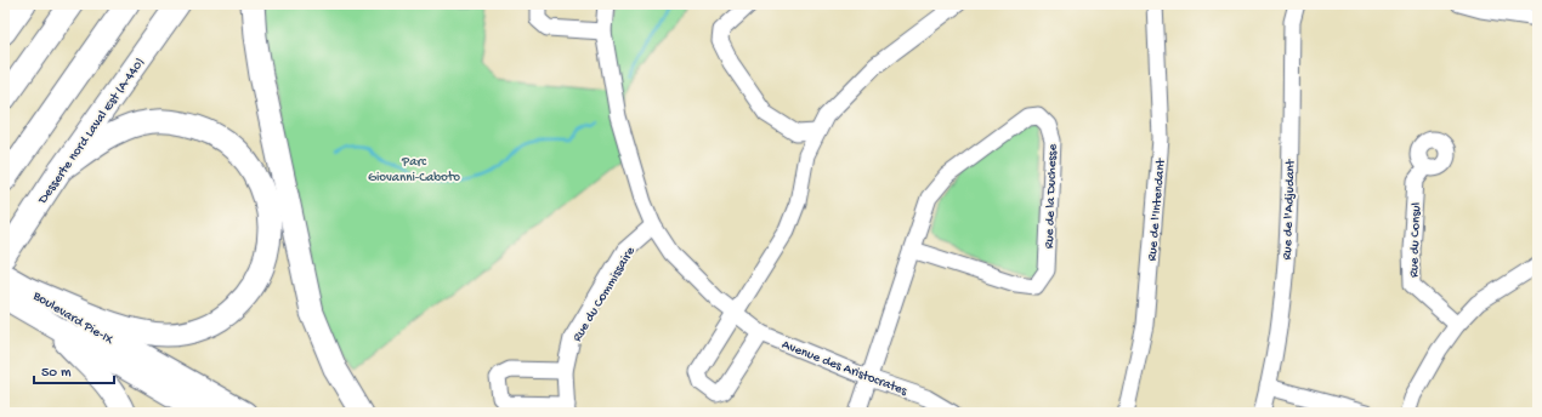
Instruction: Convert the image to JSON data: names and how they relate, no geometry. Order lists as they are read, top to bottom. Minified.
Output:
{"streets":{"highway":["Desserte nord Laval Est (A-440)","Boulevard Pie-IX"],"street":["Rue de la Duchesse","Rue de l'Intendant","Rue de l'Adjudant","Rue du Consul","Rue du Commissaire","Avenue des Aristocrates"]},"crossings":[["Rue de la Duchesse","Avenue des Aristocrates"],["Rue du Commissaire","Avenue des Aristocrates"]],"parks":["Parc Giovanni-Caboto"],"scale_bar":"50 m"}
